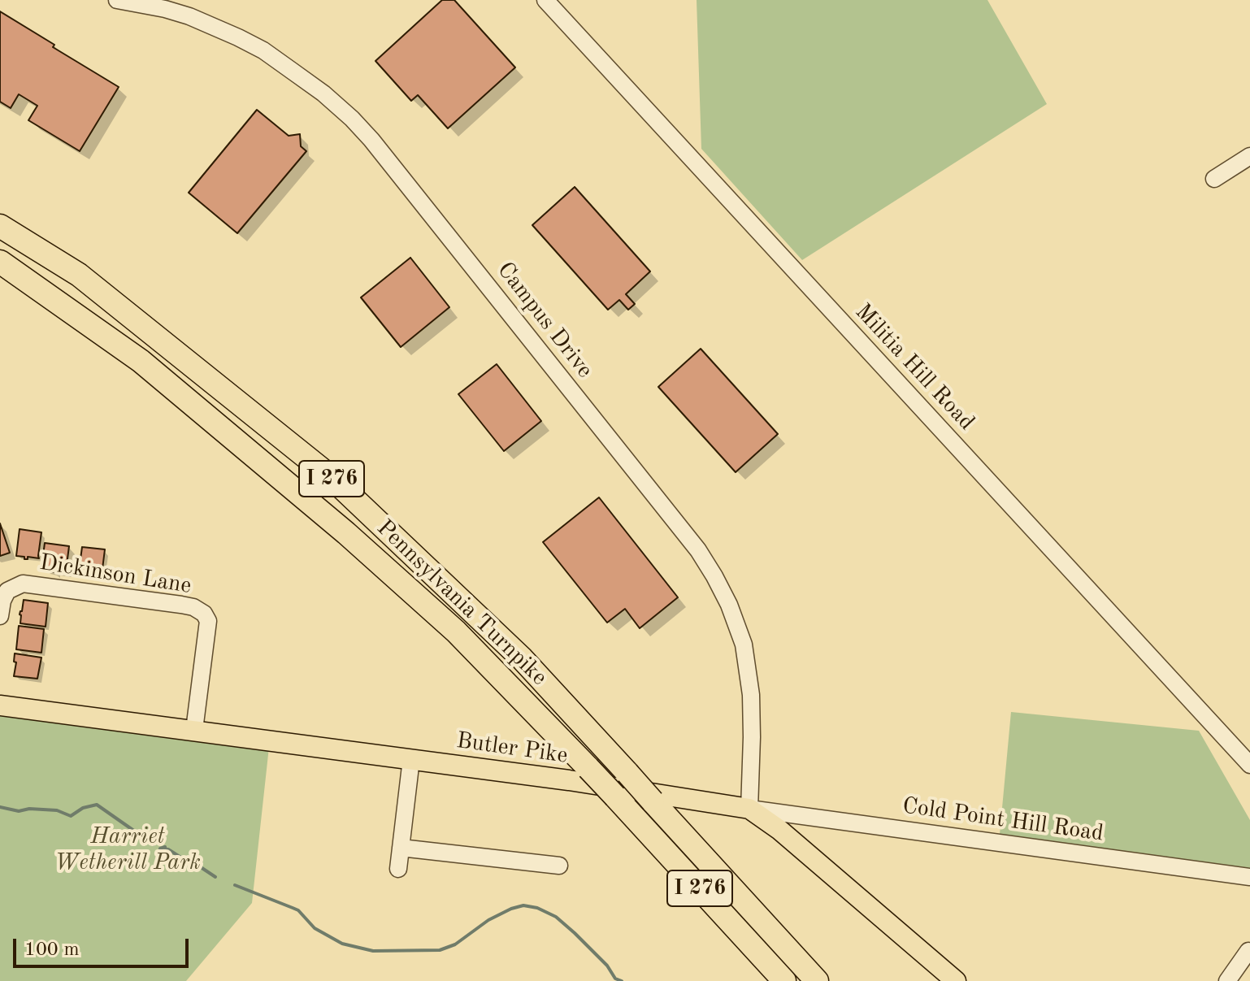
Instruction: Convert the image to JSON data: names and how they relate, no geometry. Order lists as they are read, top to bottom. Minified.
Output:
{"streets":{"highway":["I 276","Pennsylvania Turnpike"],"main road":["Butler Pike"],"street":["Campus Drive","Militia Hill Road","Dickinson Lane","Cold Point Hill Road"]},"crossings":[["Campus Drive","Butler Pike"],["Campus Drive","Cold Point Hill Road"],["Dickinson Lane","Butler Pike"],["Butler Pike","Cold Point Hill Road"]],"parks":["Harriet Wetherill Park"],"scale_bar":"100 m"}
